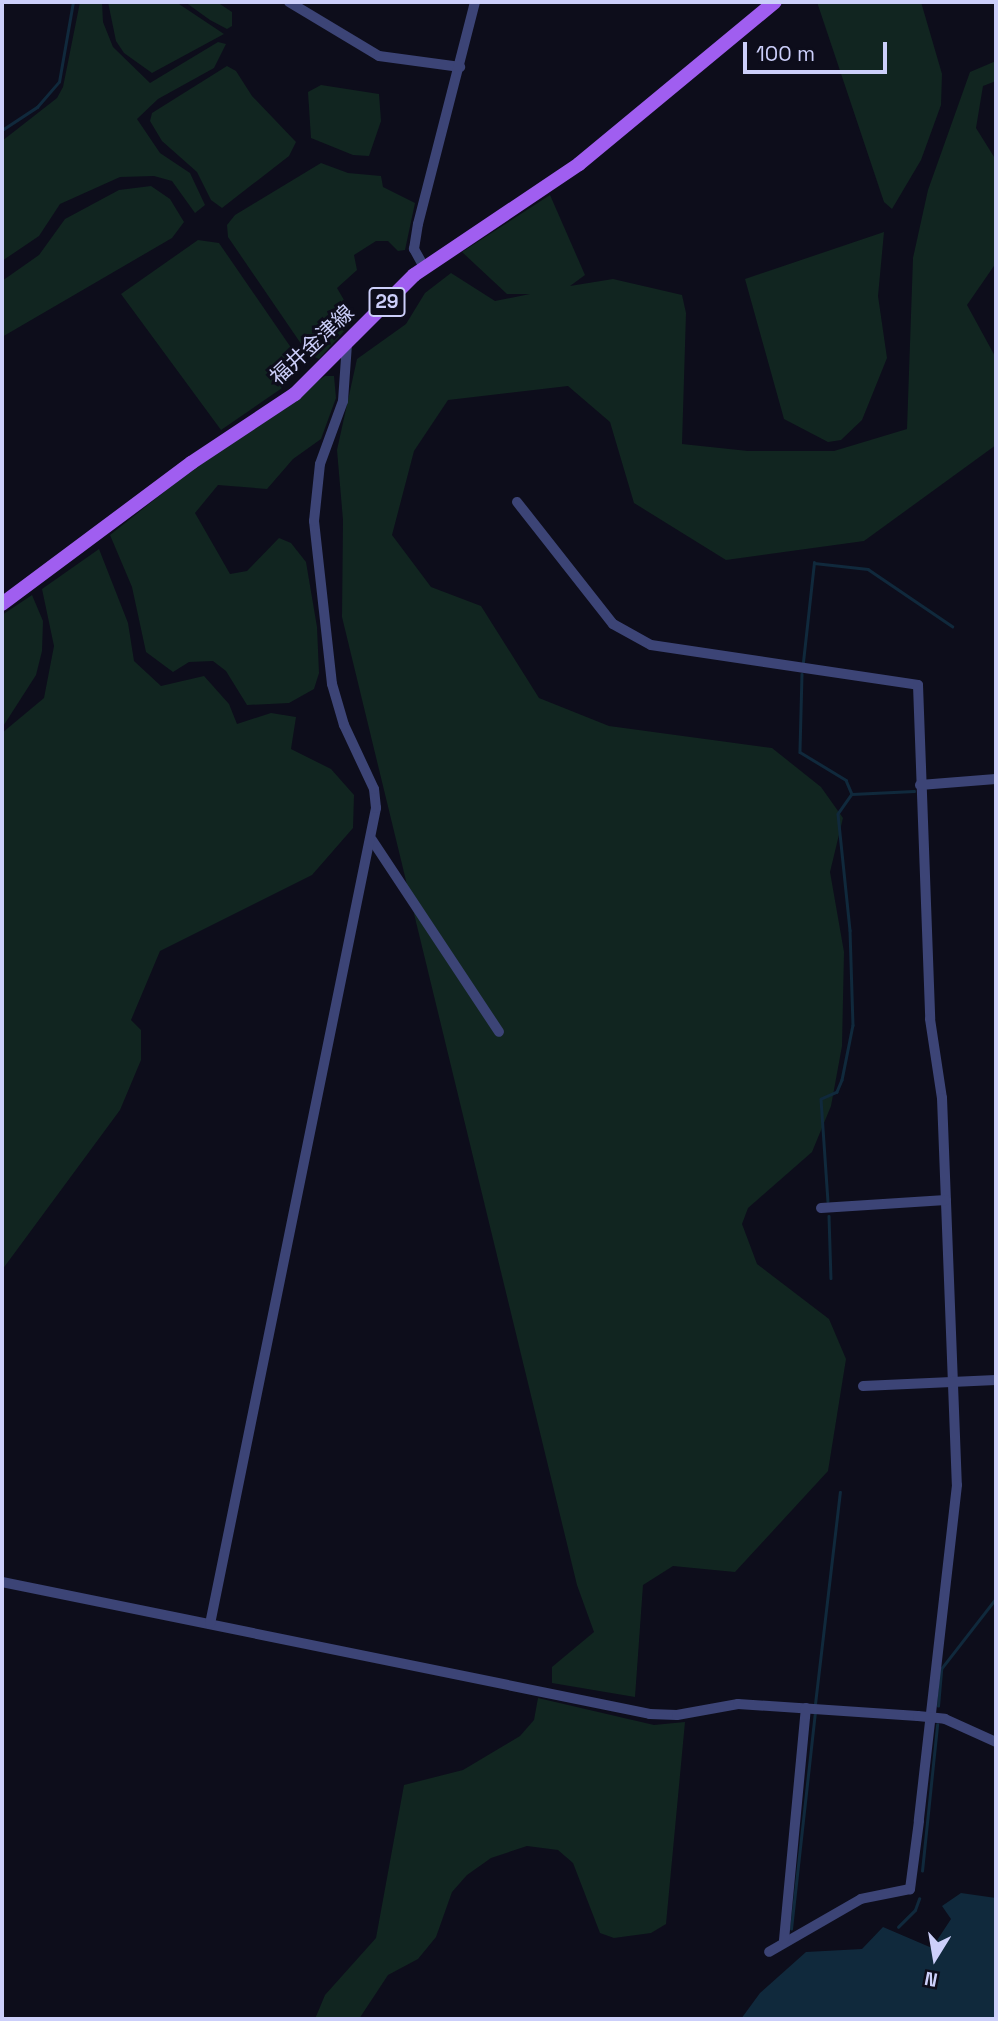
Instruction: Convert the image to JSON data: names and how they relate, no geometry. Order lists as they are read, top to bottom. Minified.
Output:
{"streets":{"main road":["29","福井金津線"]},"scale_bar":"100 m","north":"bottom"}
